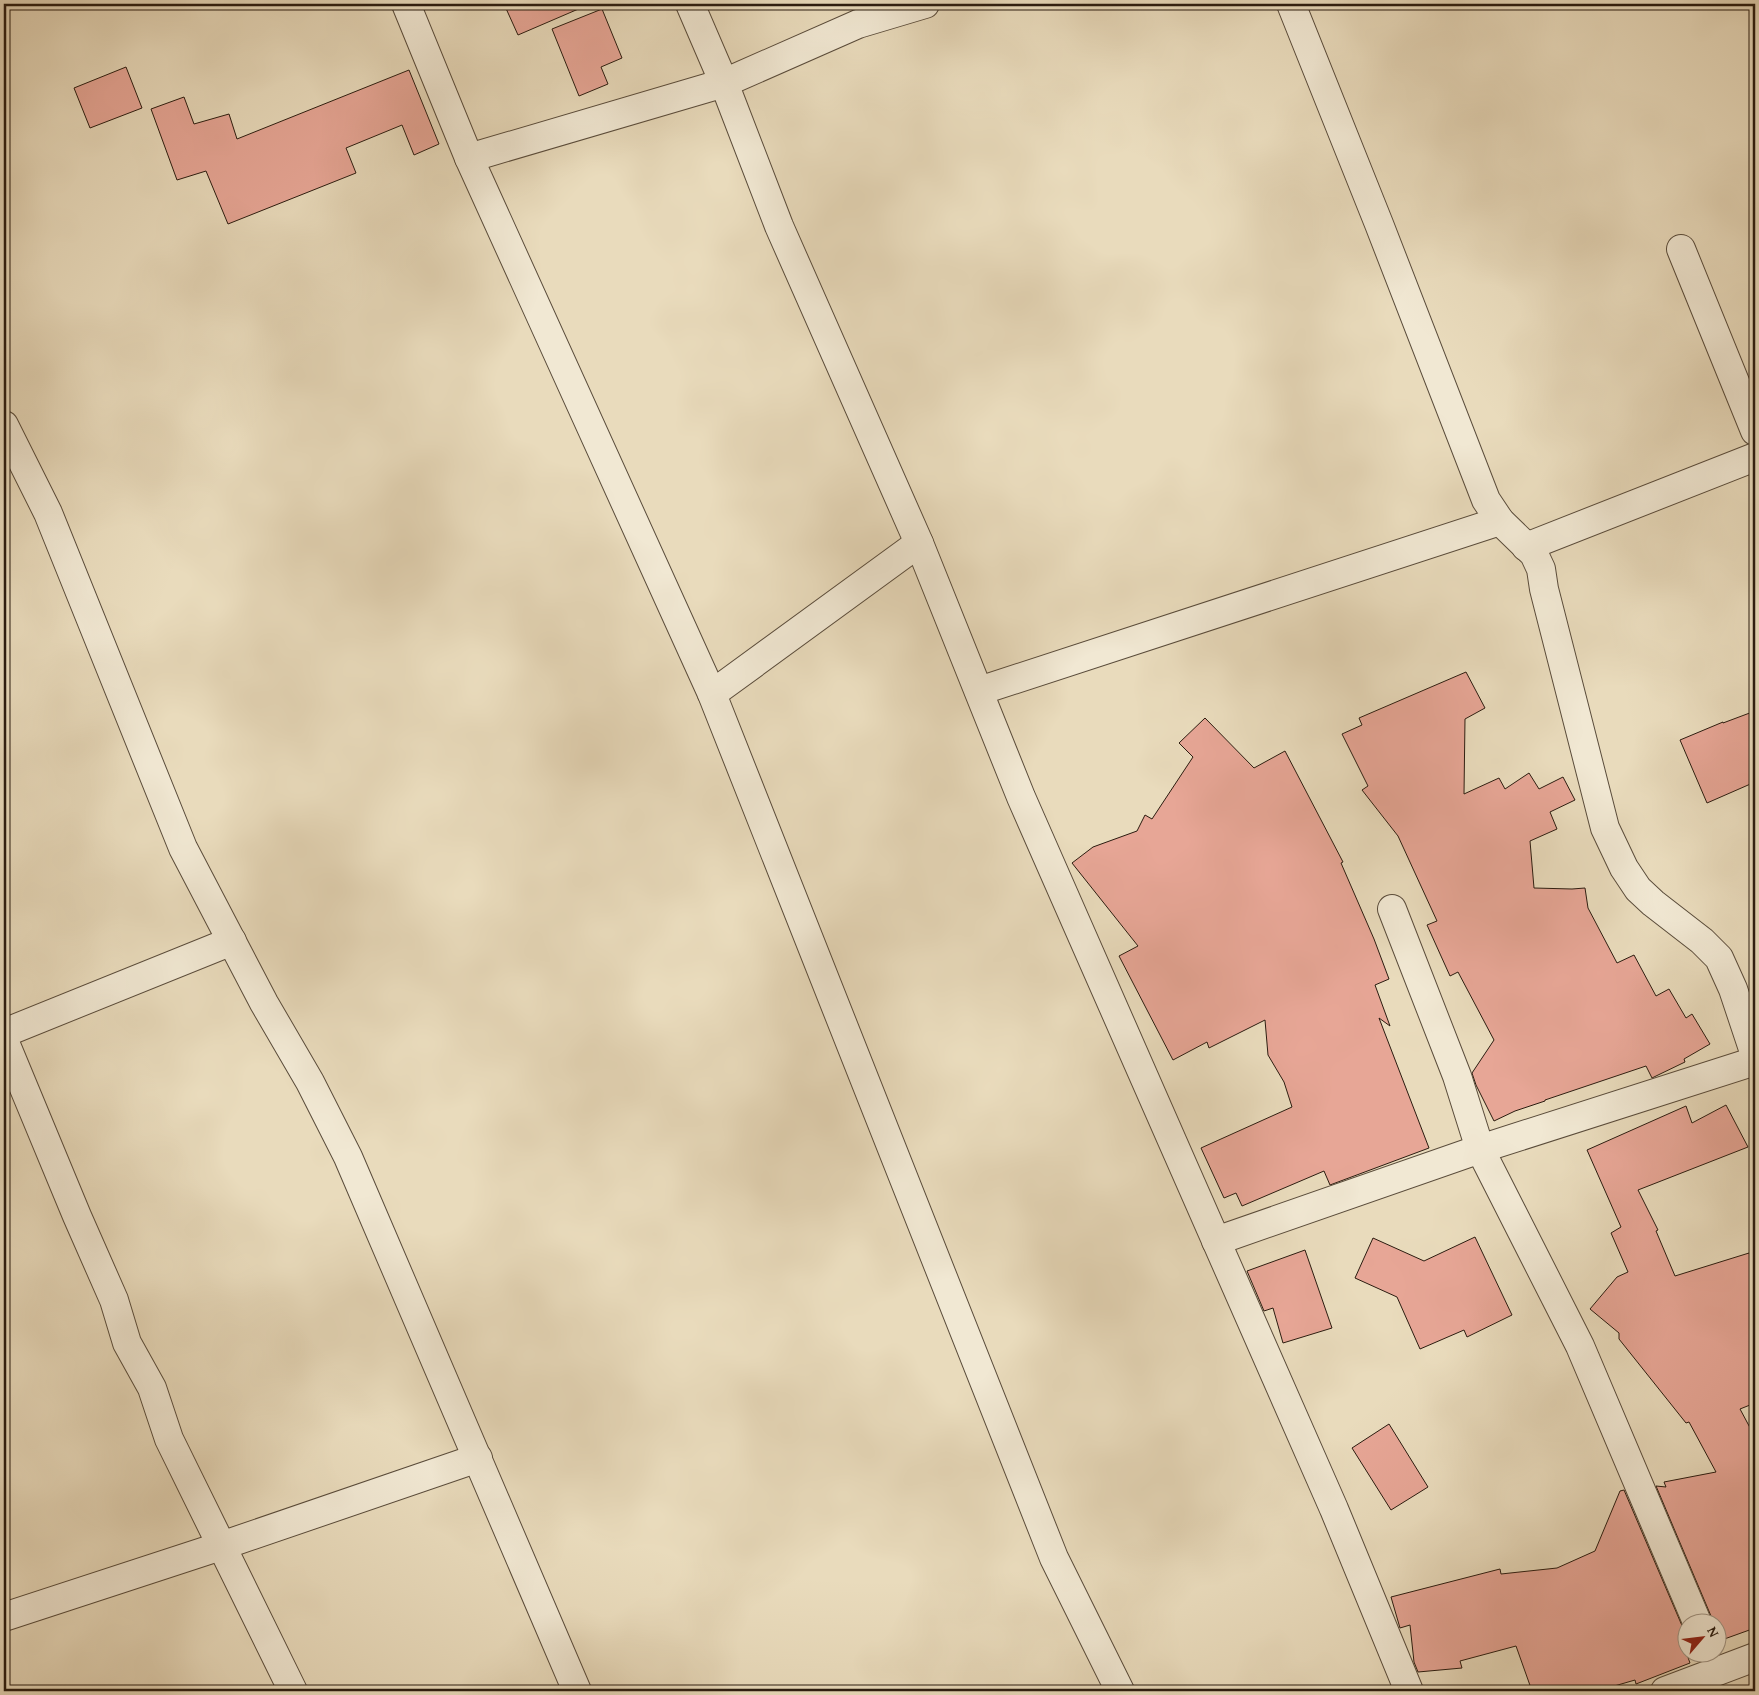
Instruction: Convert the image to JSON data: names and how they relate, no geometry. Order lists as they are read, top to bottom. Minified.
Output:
{"north":"top right"}
